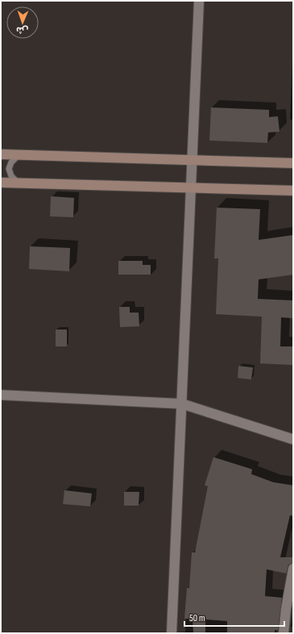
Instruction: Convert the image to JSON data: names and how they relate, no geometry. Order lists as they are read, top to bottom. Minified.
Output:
{"scale_bar":"50 m","north":"bottom"}
